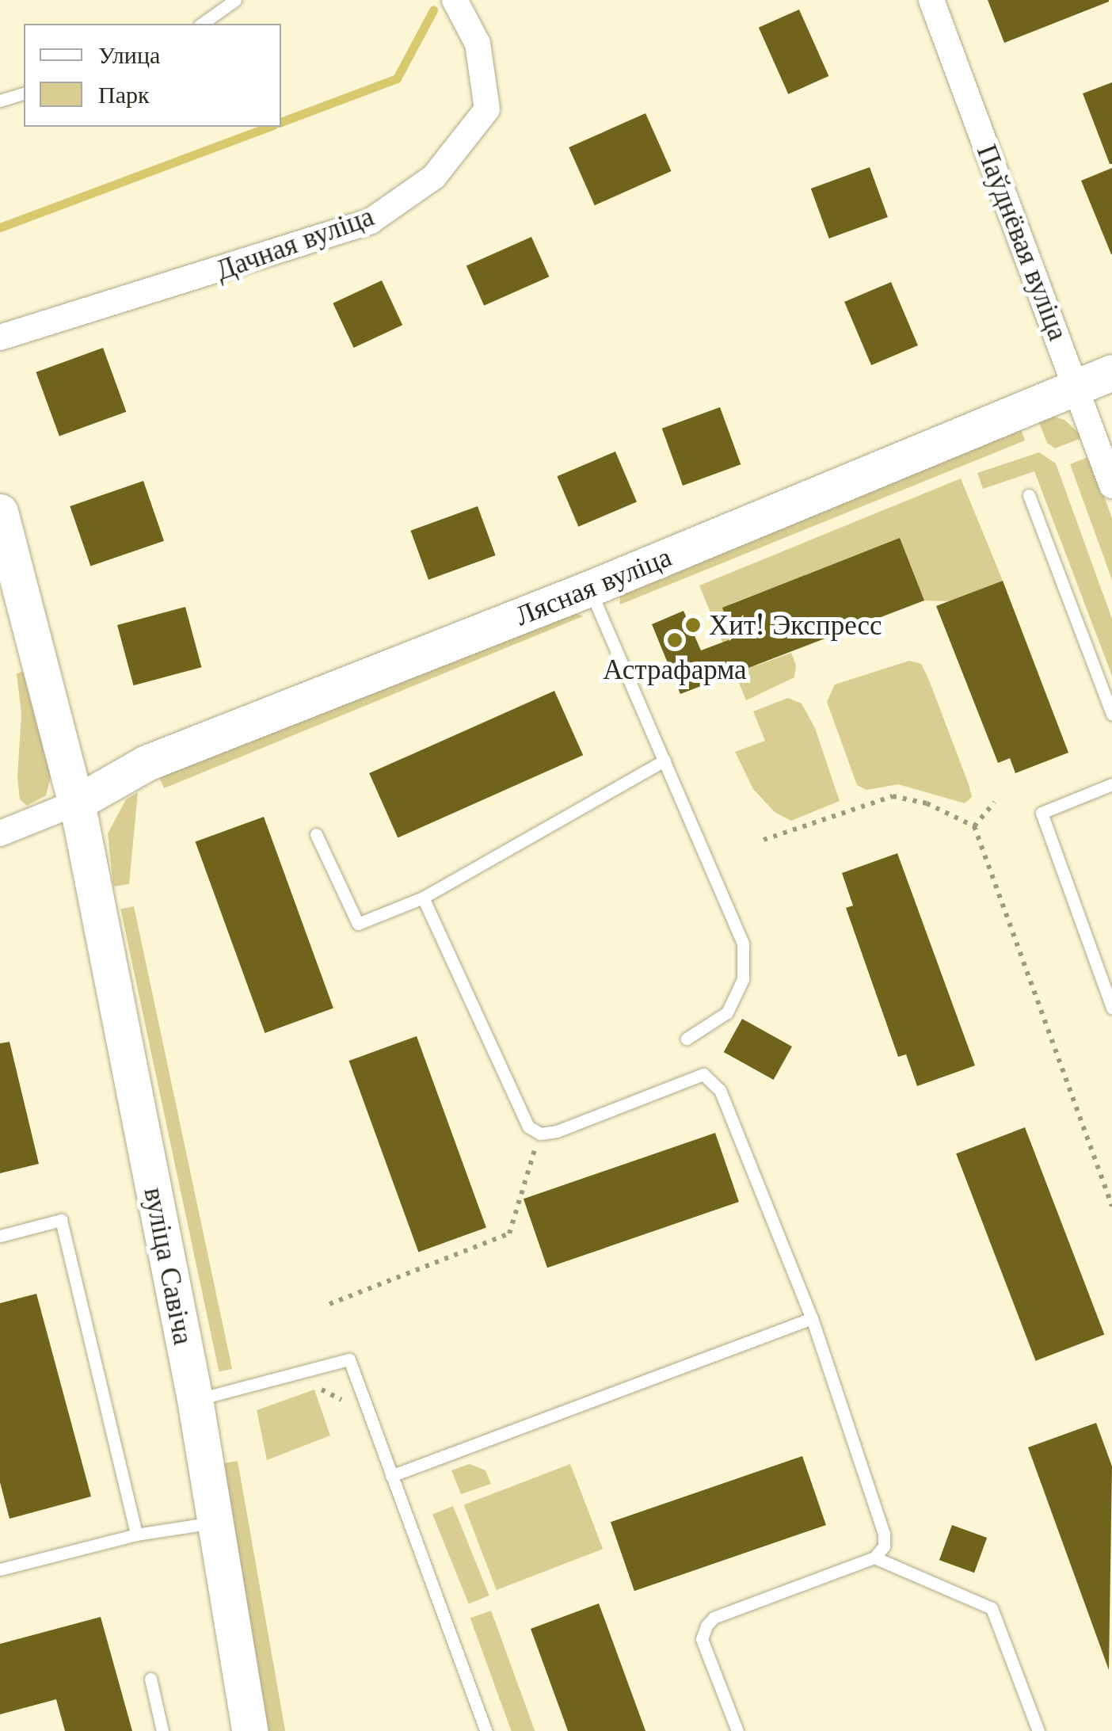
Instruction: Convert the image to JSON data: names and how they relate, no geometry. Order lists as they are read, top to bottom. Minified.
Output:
{"streets":{"street":["Паўднёвая вуліца","Дачная вуліца","Лясная вуліца","вуліца Савіча"]},"crossings":[["Паўднёвая вуліца","Лясная вуліца"],["Лясная вуліца","вуліца Савіча"]],"places":["Хит! Экспресс","Астрафарма"],"legend":["Улица","Парк"]}
